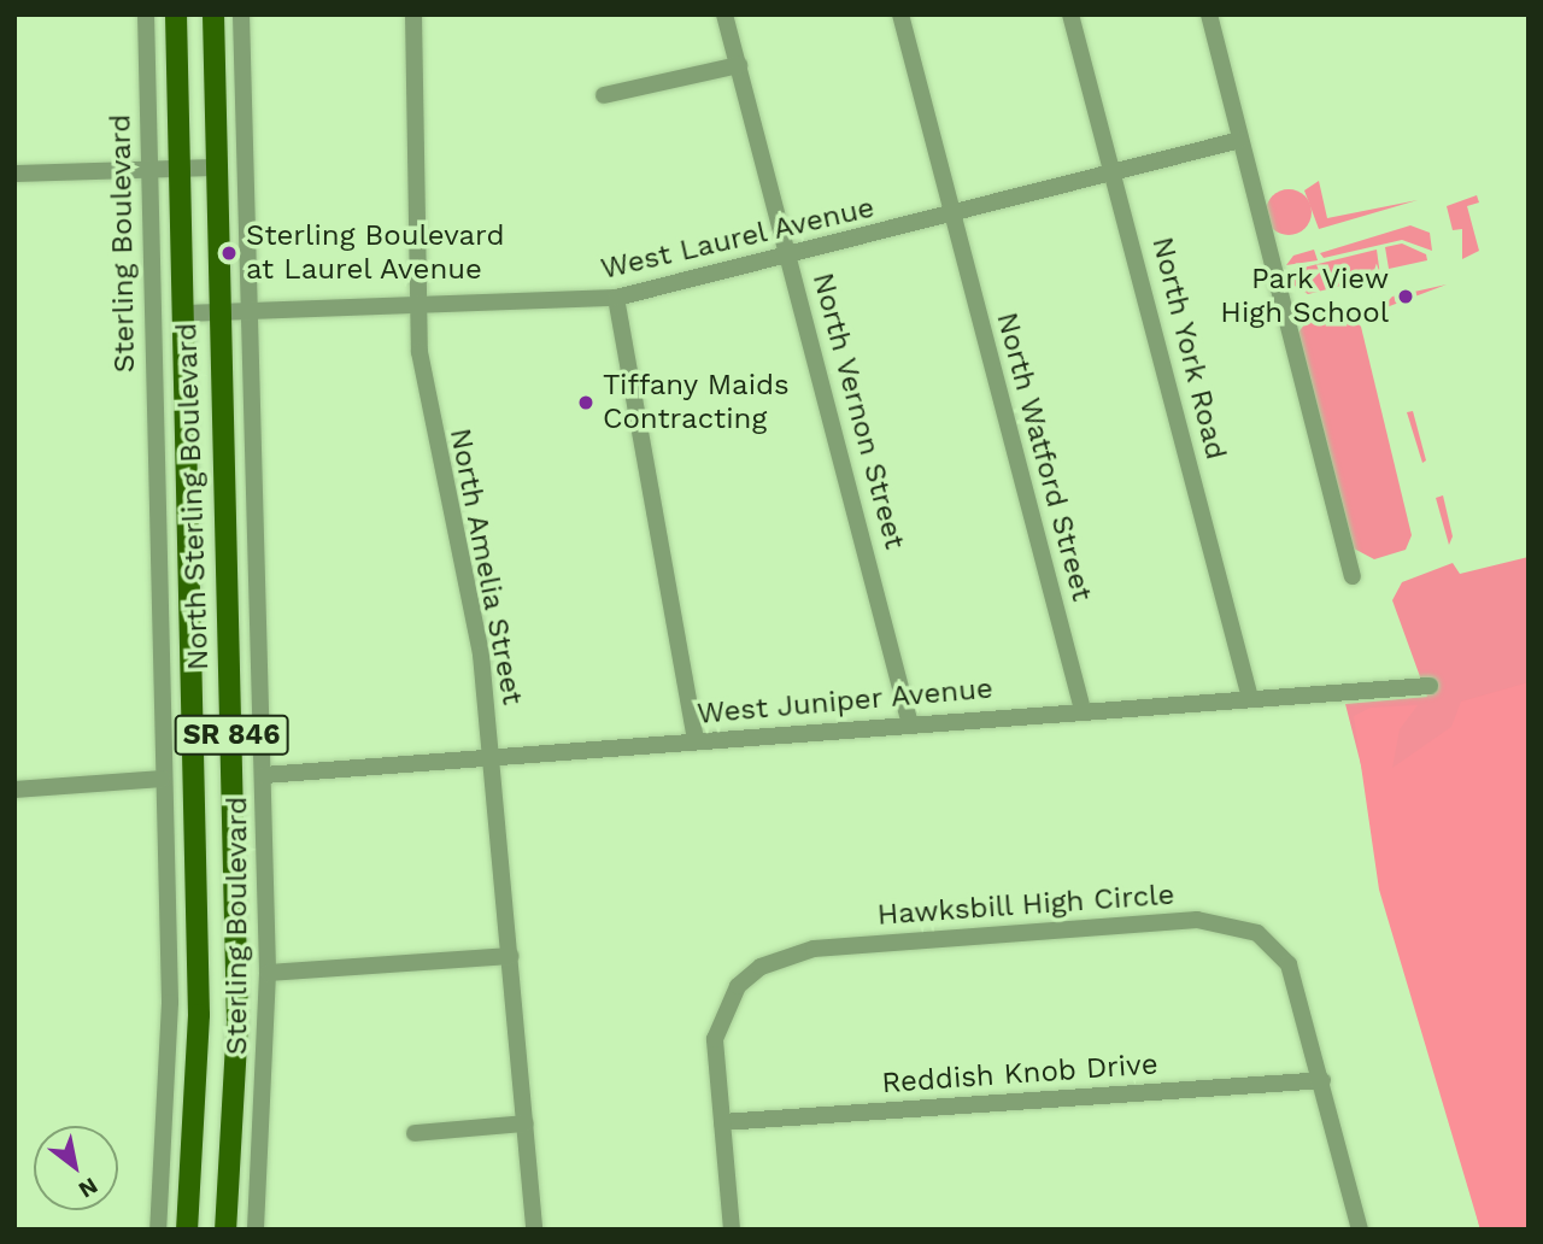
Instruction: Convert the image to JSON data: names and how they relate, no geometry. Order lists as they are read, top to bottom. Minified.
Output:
{"streets":{"main road":["North Sterling Boulevard","SR 846"],"street":["West Laurel Avenue","Sterling Boulevard","North York Road","North Vernon Street","North Watford Street","North Amelia Street","West Juniper Avenue","Hawksbill High Circle","Reddish Knob Drive"]},"crossings":[["West Laurel Avenue","Sterling Boulevard"],["West Laurel Avenue","North York Road"],["West Laurel Avenue","North Vernon Street"],["West Laurel Avenue","North Watford Street"],["West Laurel Avenue","North Sterling Boulevard"],["West Laurel Avenue","North Amelia Street"],["Sterling Boulevard","West Juniper Avenue"],["North York Road","West Juniper Avenue"],["North Vernon Street","West Juniper Avenue"],["North Watford Street","West Juniper Avenue"],["North Amelia Street","West Juniper Avenue"],["Hawksbill High Circle","Reddish Knob Drive"]],"places":["Sterling Boulevard at Laurel Avenue","Park View High School","Tiffany Maids Contracting"],"north":"bottom right"}
